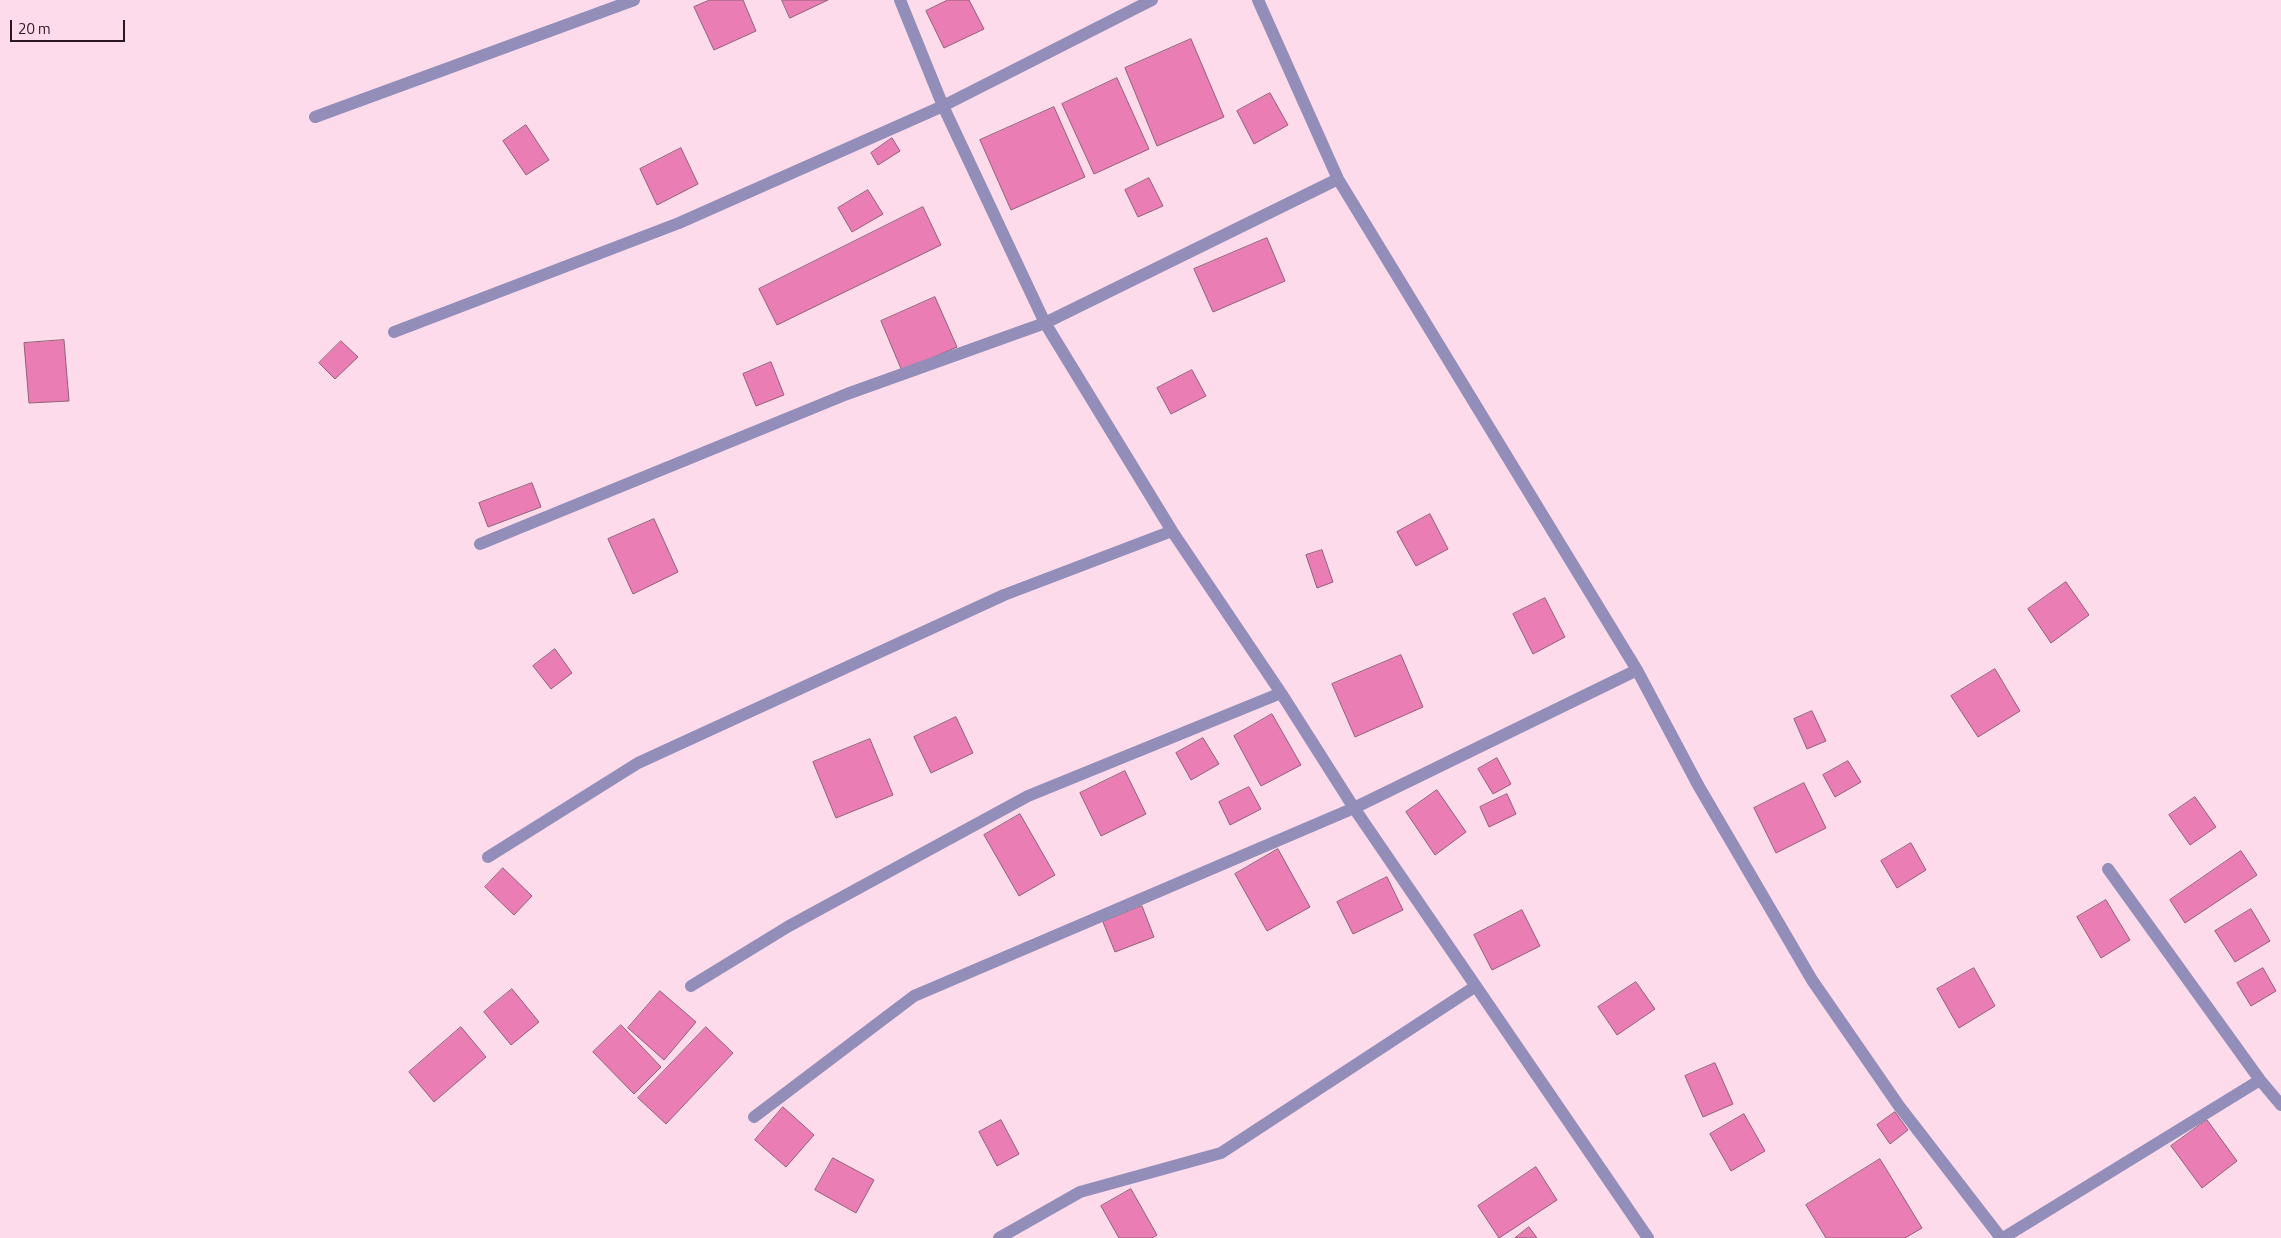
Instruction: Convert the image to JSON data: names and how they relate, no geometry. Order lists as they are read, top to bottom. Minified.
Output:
{"scale_bar":"20 m"}
